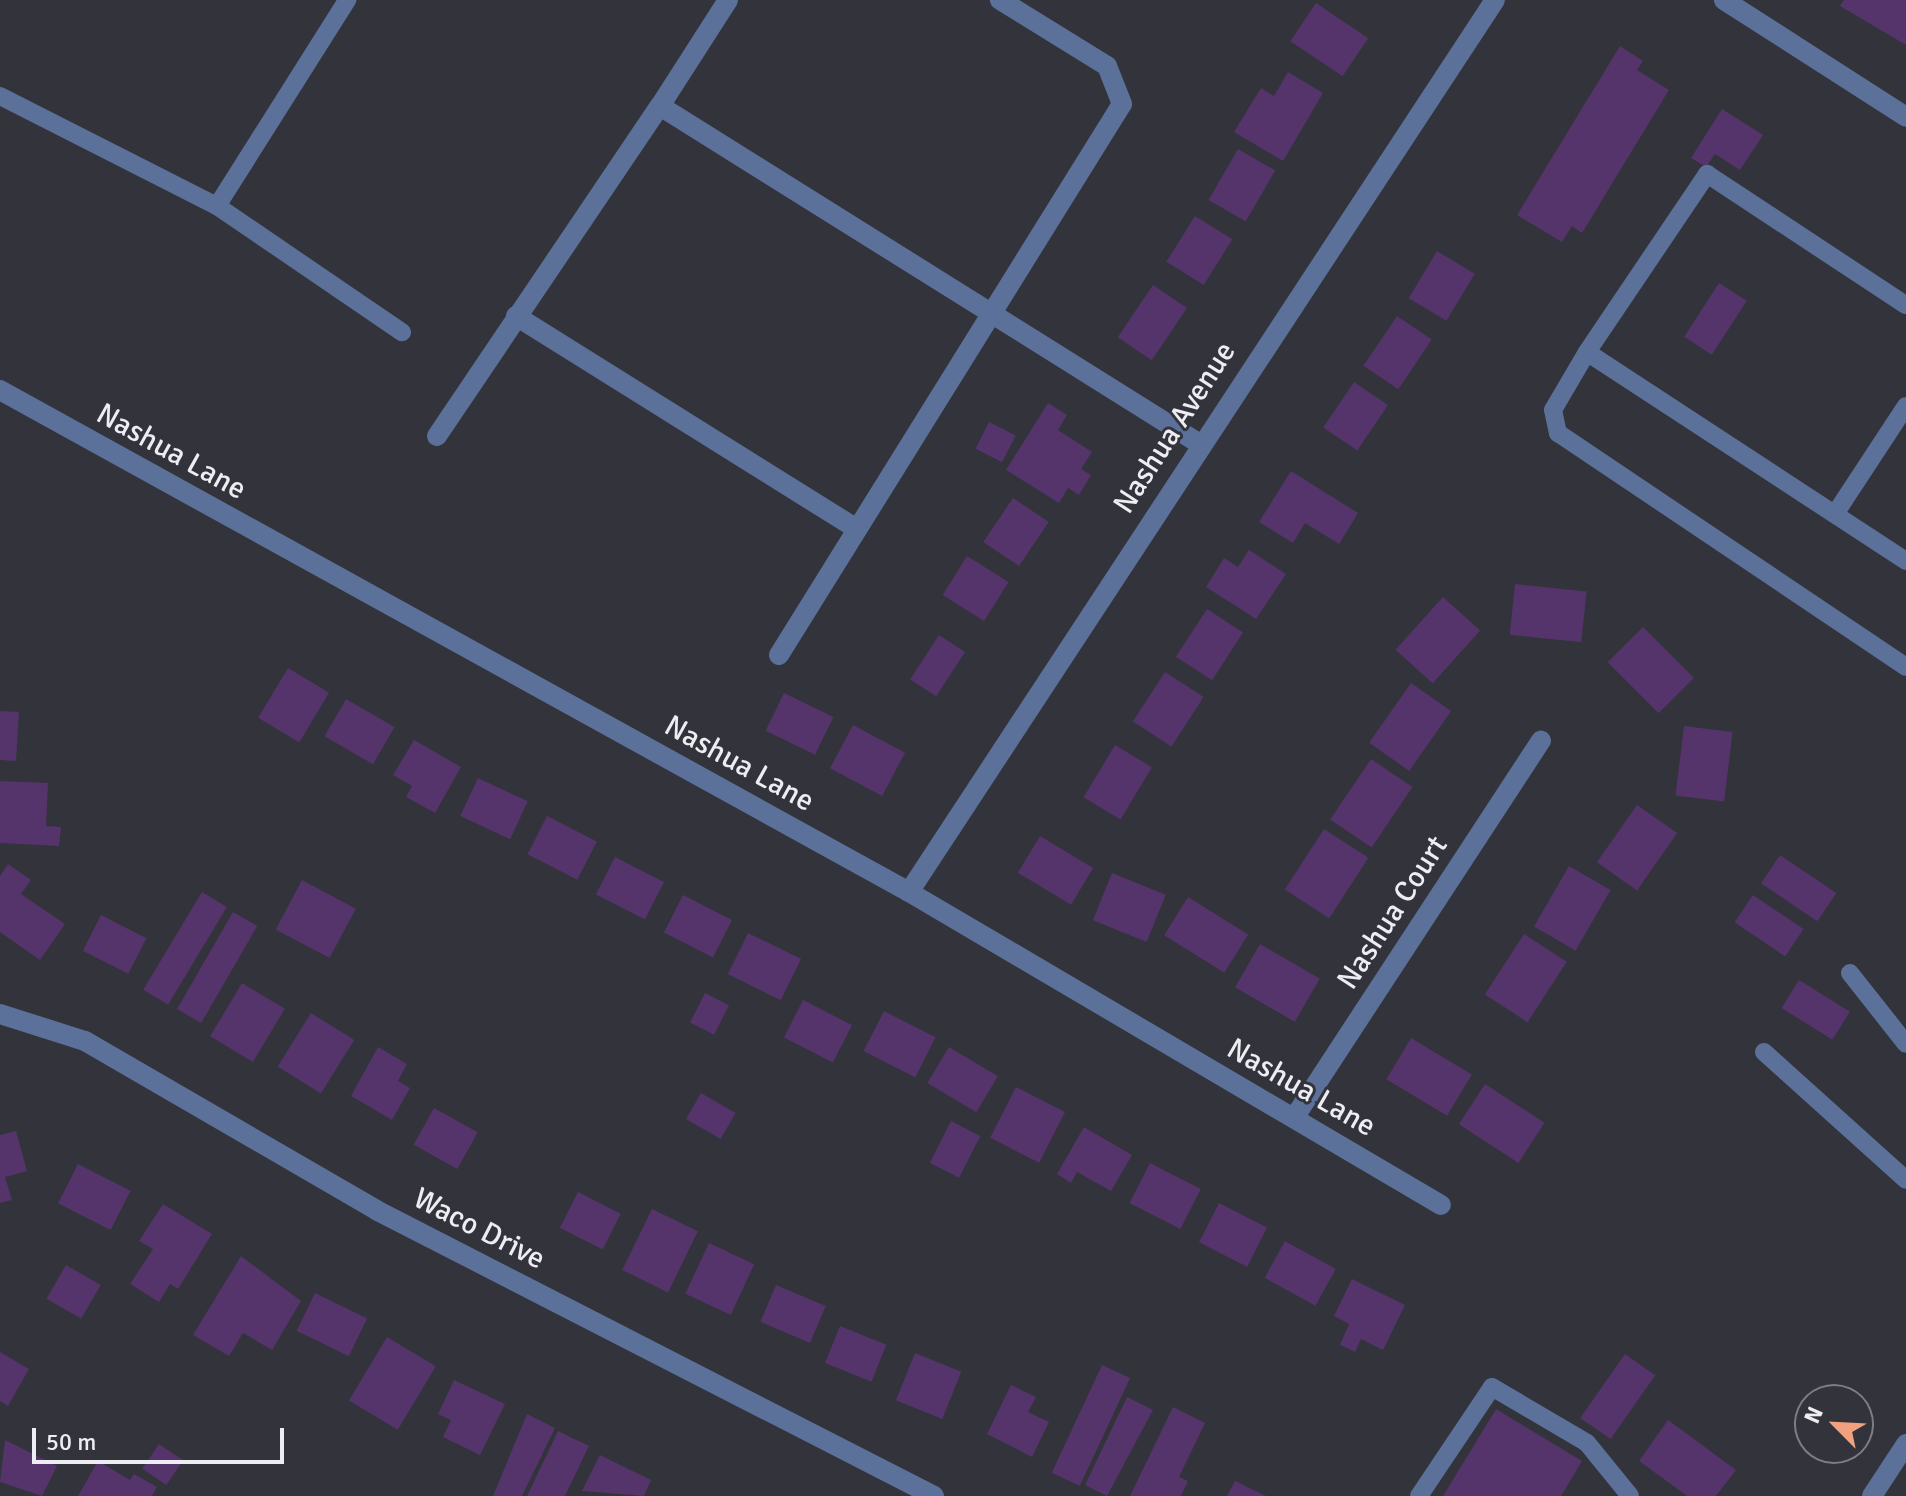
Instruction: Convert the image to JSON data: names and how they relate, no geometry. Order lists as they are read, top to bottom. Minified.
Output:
{"streets":{"street":["Nashua Avenue","Nashua Lane","Nashua Court","Waco Drive"]},"crossings":[["Nashua Avenue","Nashua Lane"],["Nashua Lane","Nashua Court"]],"scale_bar":"50 m","north":"top left"}
